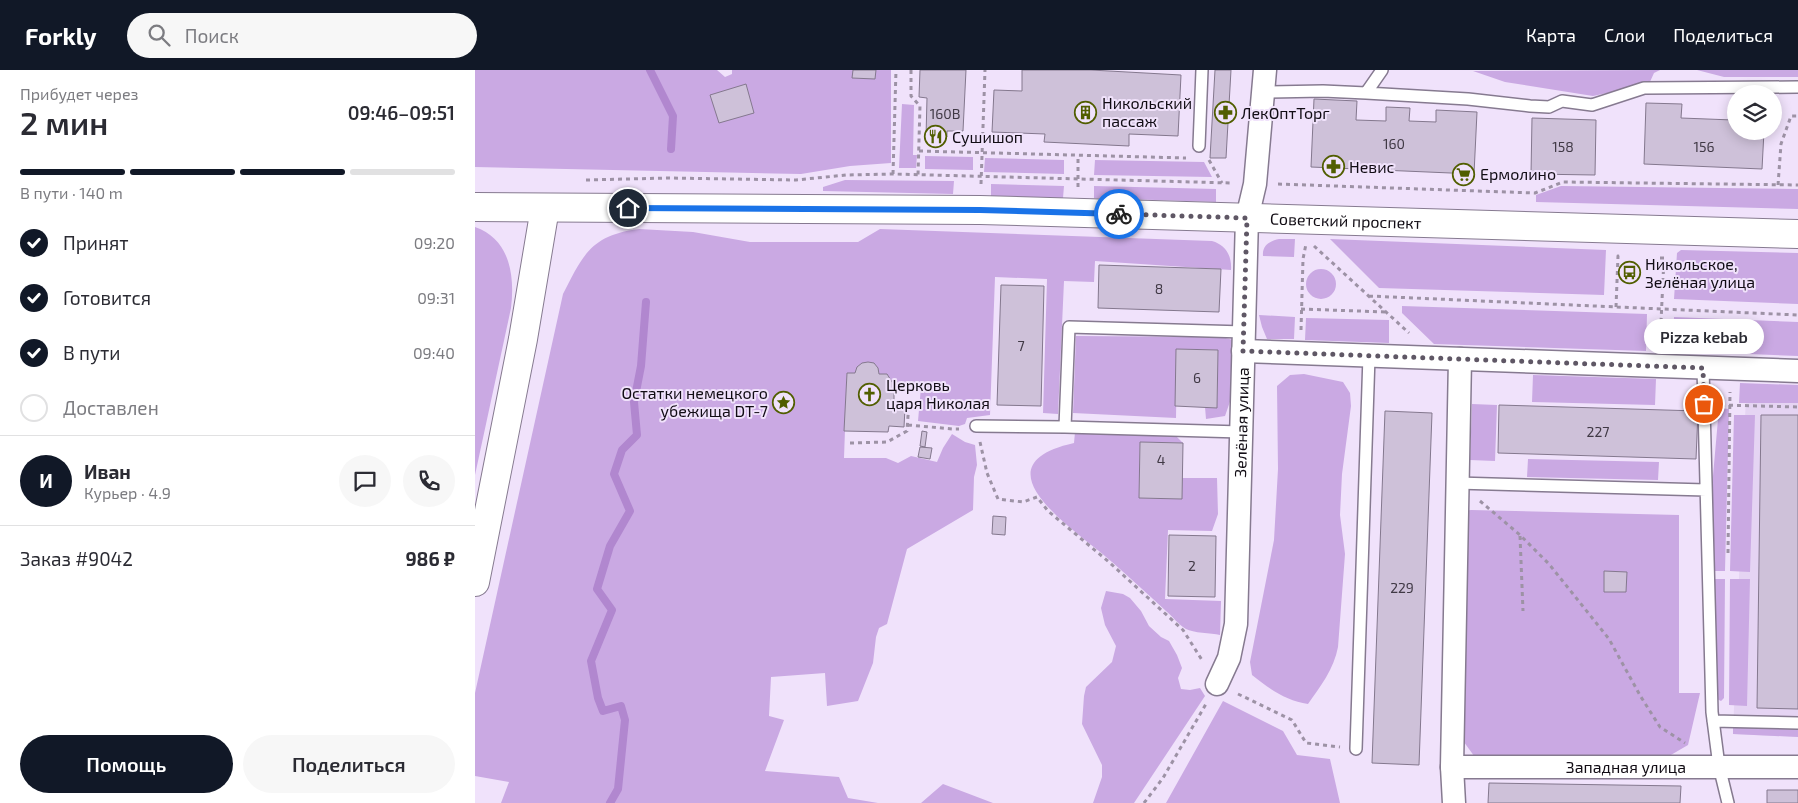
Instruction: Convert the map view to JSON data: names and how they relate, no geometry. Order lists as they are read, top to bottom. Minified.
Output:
{"streets":{"main road":["Советский проспект"],"street":["Зелёная улица","Западная улица"]},"crossings":[["Советский проспект","Зелёная улица"]],"places":{"building":["Никольский пассаж"],"pharmacy":["ЛекОптТорг","Невис"],"restaurant":["Сушишоп"],"supermarket":["Ермолино"],"bus stop":["Никольское, Зелёная улица"],"church":["Церковь царя Николая"],"place":["Остатки немецкого убежища DT-7"],"other":["Pizza kebab"]},"house_numbers":["160В","160","158","156","8","7","6","227","4","2","229"],"page":{"header":"Forkly","search":"Поиск","nav":["Карта","Слои","Поделиться"],"heading":["2 мин","Прибудет через","09:46–09:51"],"panel":["Иван","Курьер · 4.9","Заказ #9042","986 ₽"],"bar":"В пути · 140 m","list":[["Принят","09:20"],["Готовится","09:31"],["В пути","09:40"],"Доставлен"],"bubble":"Pizza kebab","round":"И","buttons":["Помощь","Поделиться"]}}
